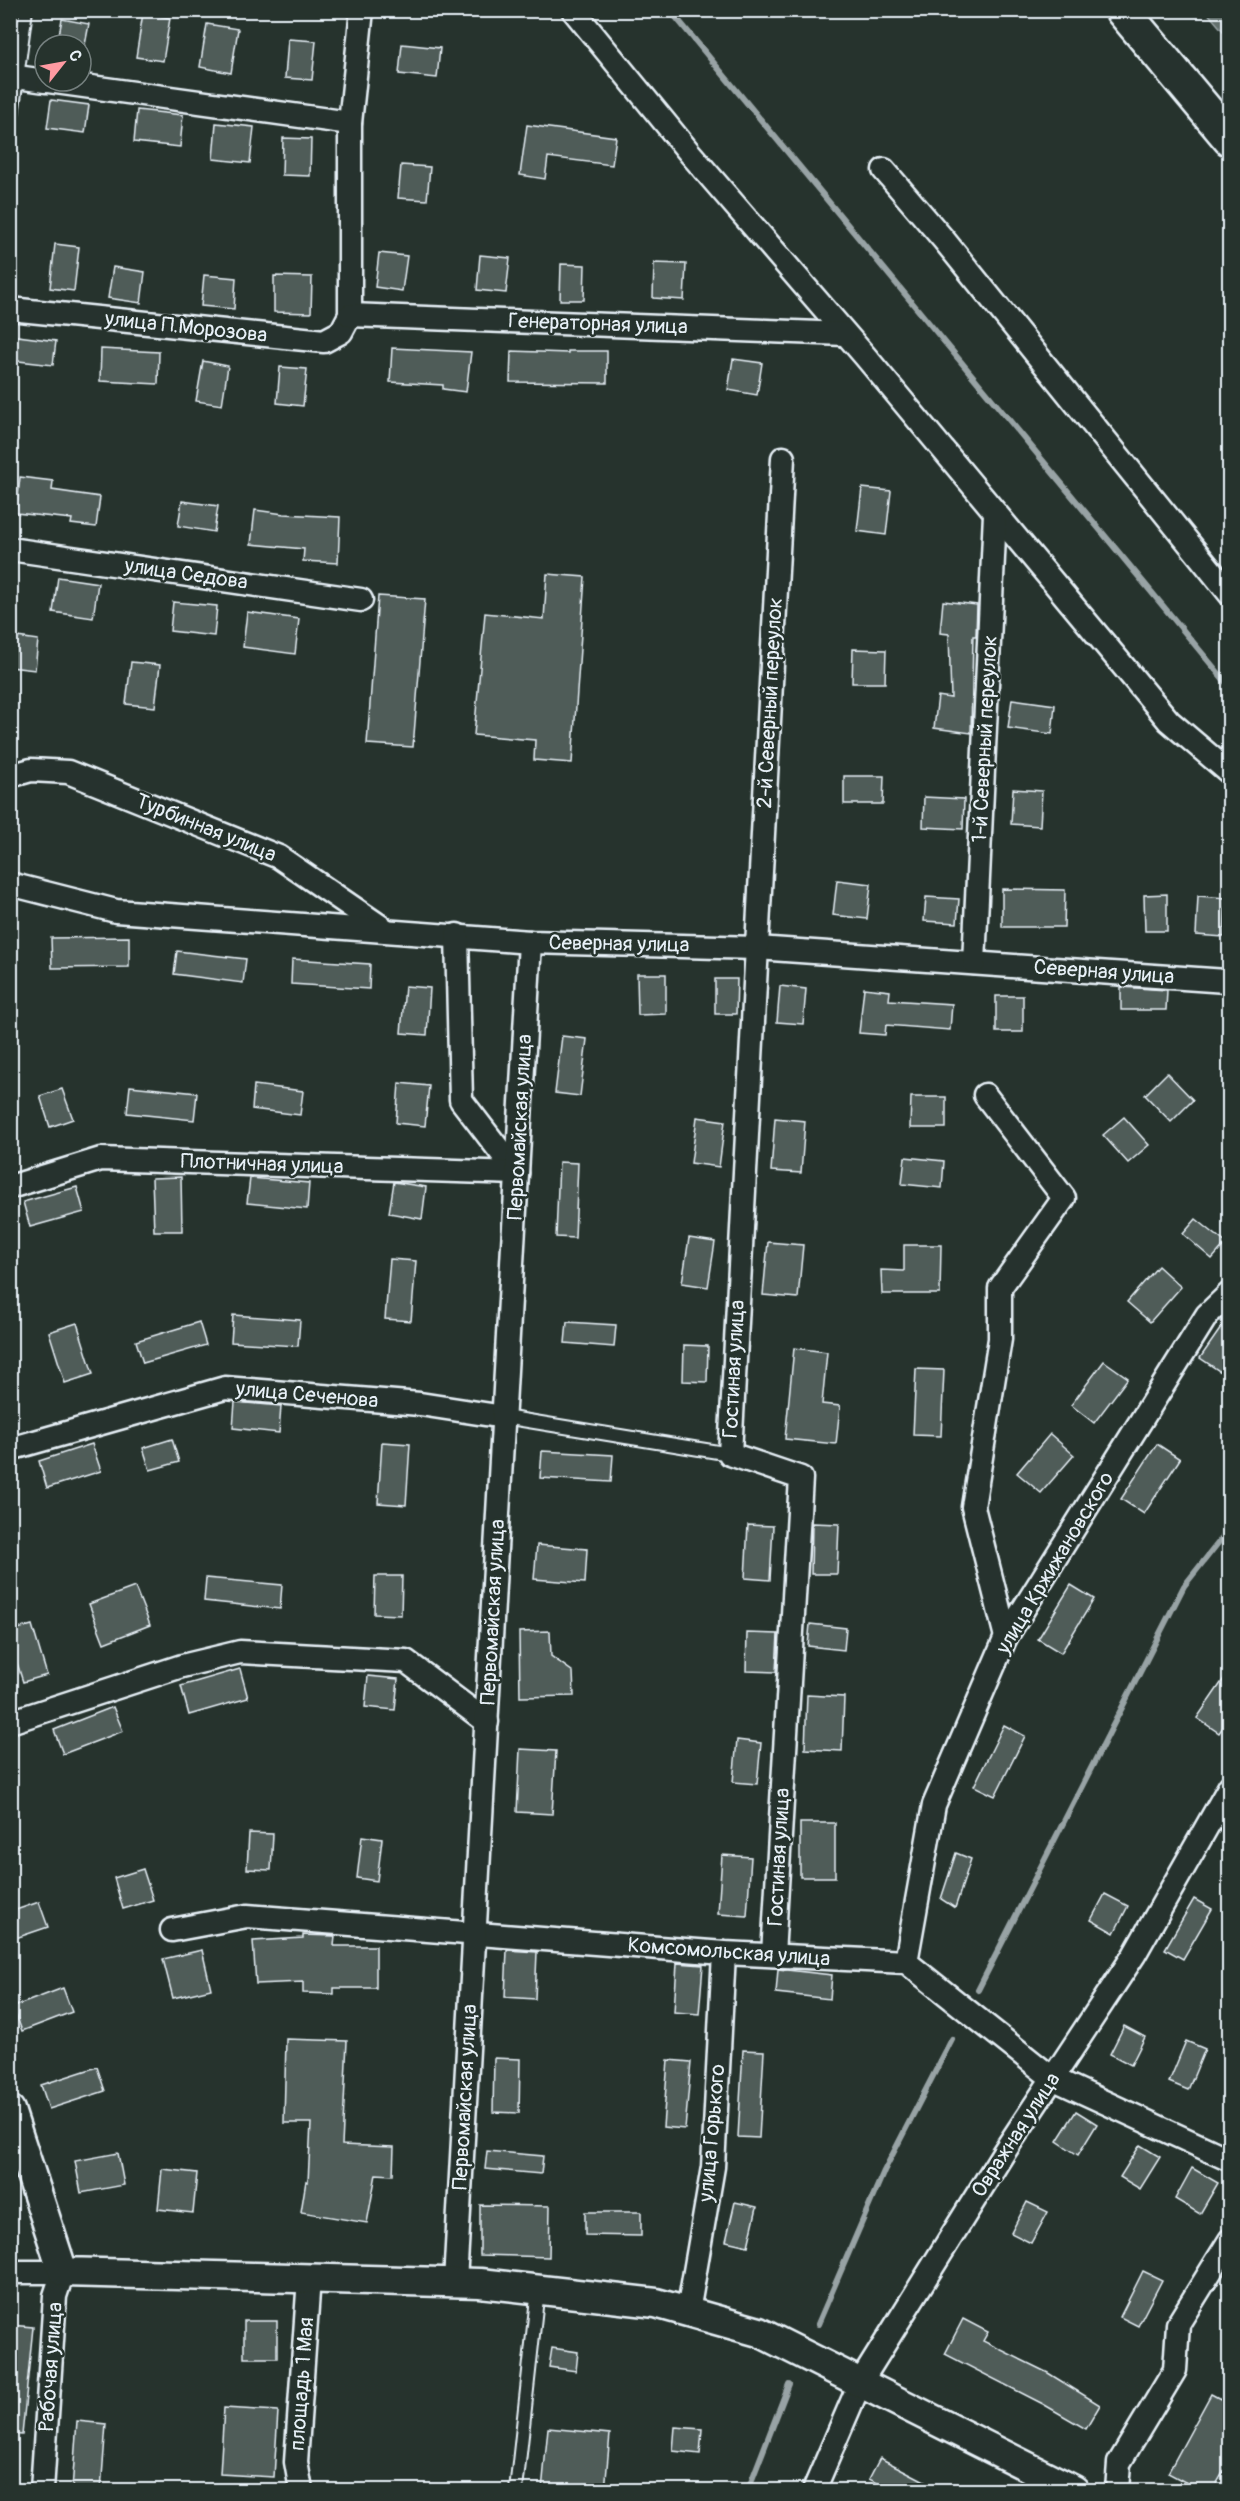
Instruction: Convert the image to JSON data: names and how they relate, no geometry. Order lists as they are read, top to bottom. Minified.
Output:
{"streets":{"street":["Генераторная улица","улица П.Морозова","улица Седова","2-й Северный переулок","1-й Северный переулок","Турбинная улица","Северная улица","Первомайская улица","Плотничная улица","Гостиная улица","улица Сеченова","улица Кржижановского","Комсомольская улица","улица Горького","Овражная улица","Рабочая улица","площадь 1 Мая"]},"crossings":[["Генераторная улица","улица П.Морозова"],["2-й Северный переулок","Северная улица"],["2-й Северный переулок","Гостиная улица"],["1-й Северный переулок","Северная улица"],["Турбинная улица","Северная улица"],["Северная улица","Первомайская улица"],["Северная улица","Гостиная улица"],["Первомайская улица","Плотничная улица"],["Первомайская улица","улица Сеченова"],["Первомайская улица","Комсомольская улица"],["Гостиная улица","Комсомольская улица"],["улица Кржижановского","Комсомольская улица"],["Комсомольская улица","улица Горького"]],"north":"top right"}
